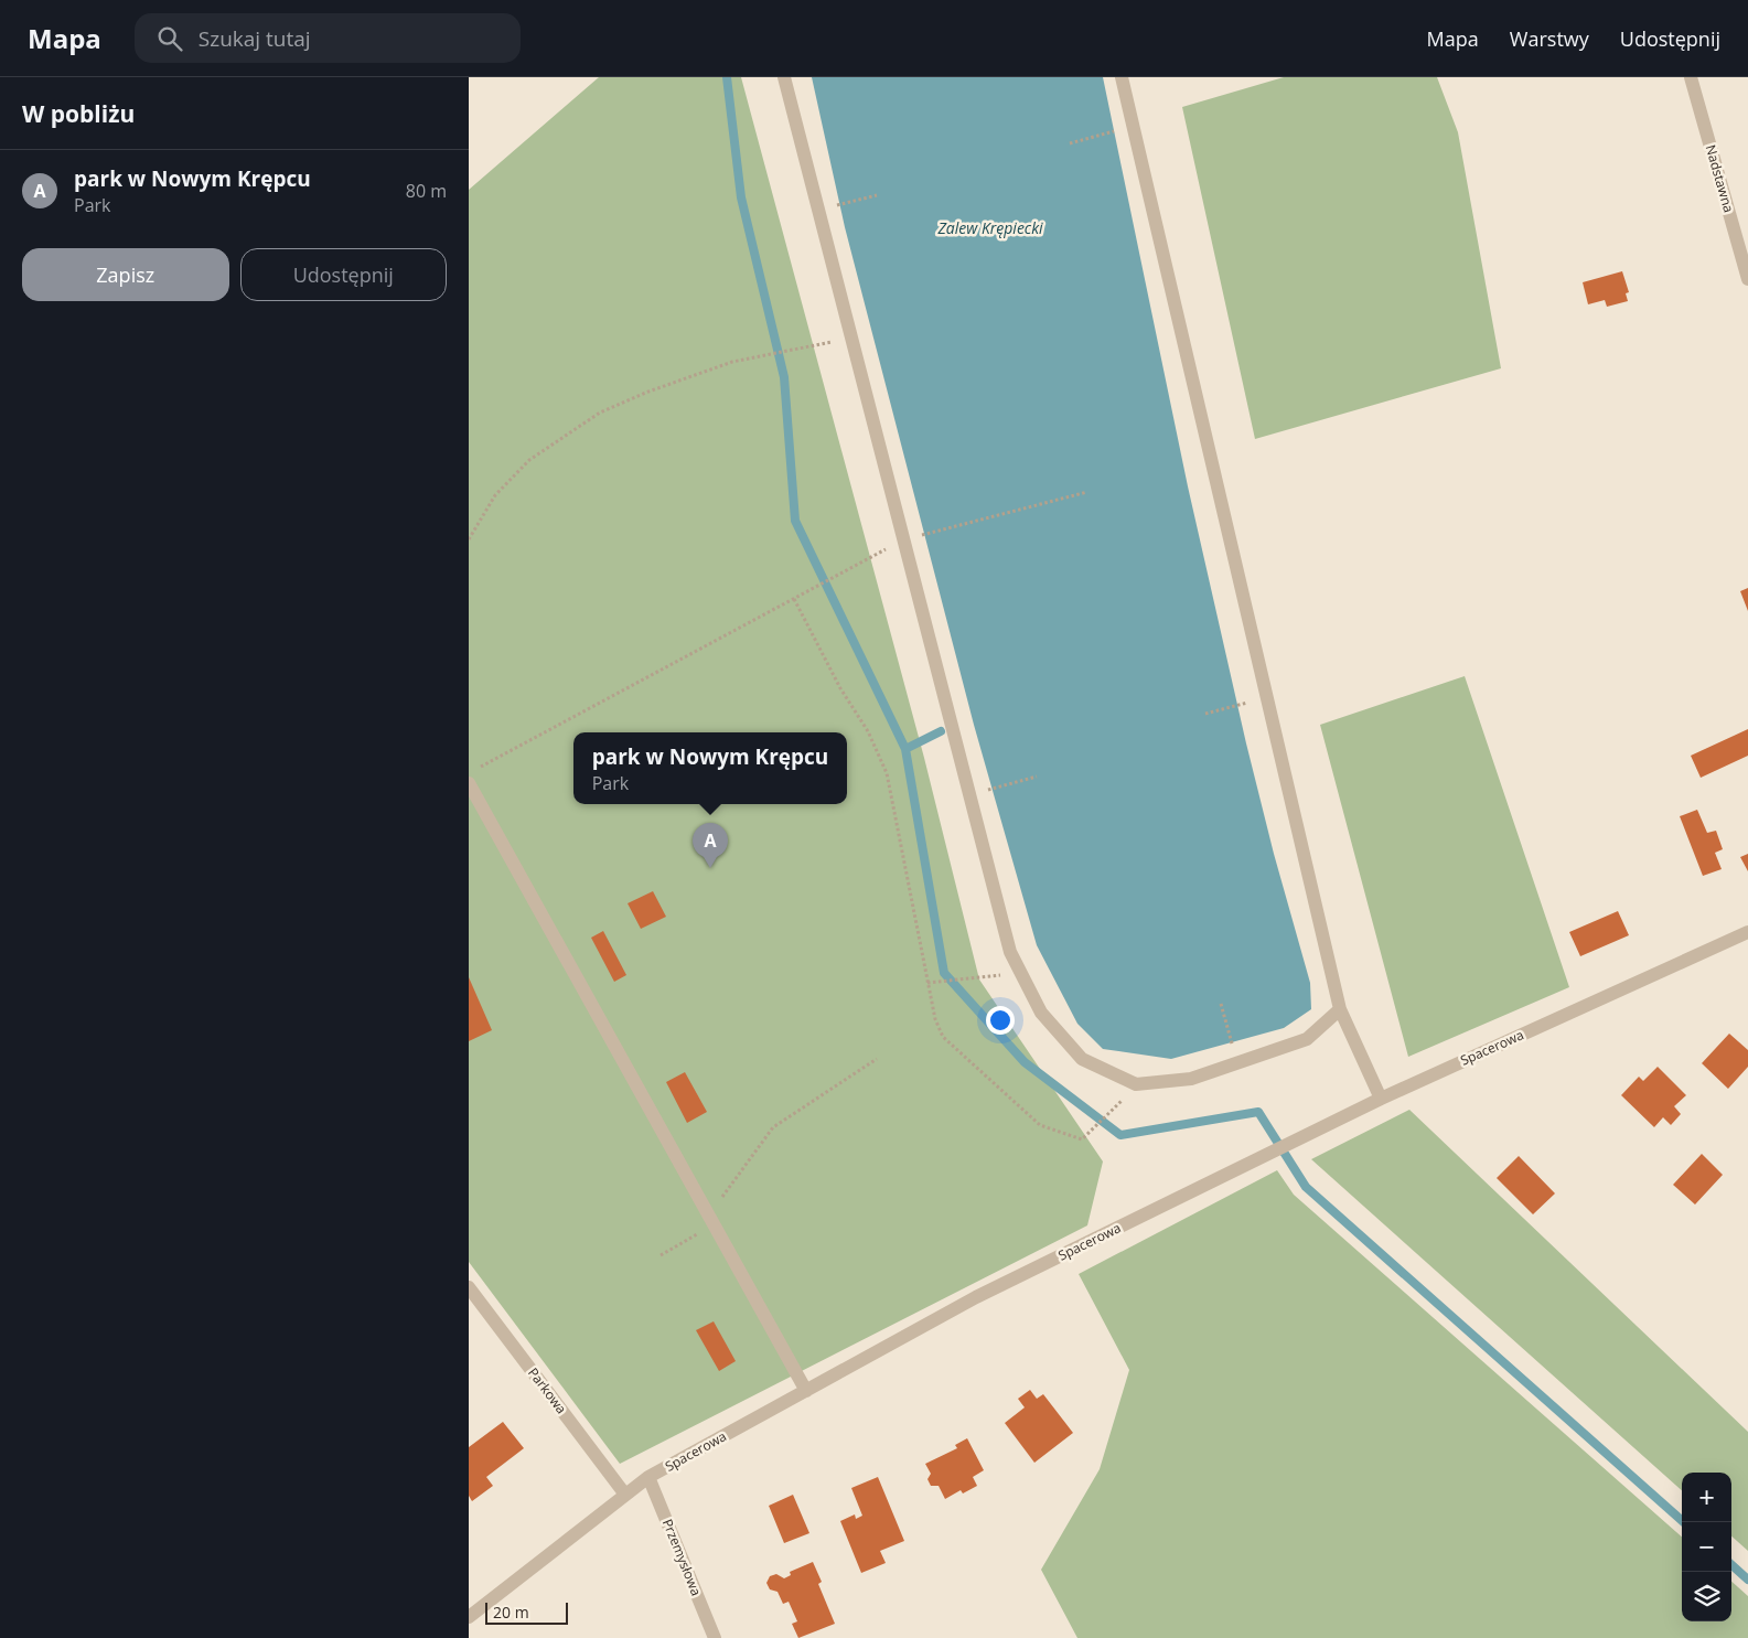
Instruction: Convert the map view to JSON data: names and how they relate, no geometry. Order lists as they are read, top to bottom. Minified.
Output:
{"streets":{"street":["Nadstawna","Spacerowa","Parkowa","Przemysłowa"]},"crossings":[["Spacerowa","Parkowa"],["Spacerowa","Przemysłowa"]],"water":["Zalew Krępiecki"],"scale_bar":"20 m","page":{"header":"Mapa","search":"Szukaj tutaj","nav":["Mapa","Warstwy","Udostępnij"],"heading":"W pobliżu","list":[{"mark":"A","name":"park w Nowym Krępcu","note":"Park","value":"80 m"}],"buttons":["Zapisz","Udostępnij"],"popup":["park w Nowym Krępcu","Park"],"pins":"A","map_buttons":["+","−"],"scale":"20 m"}}
